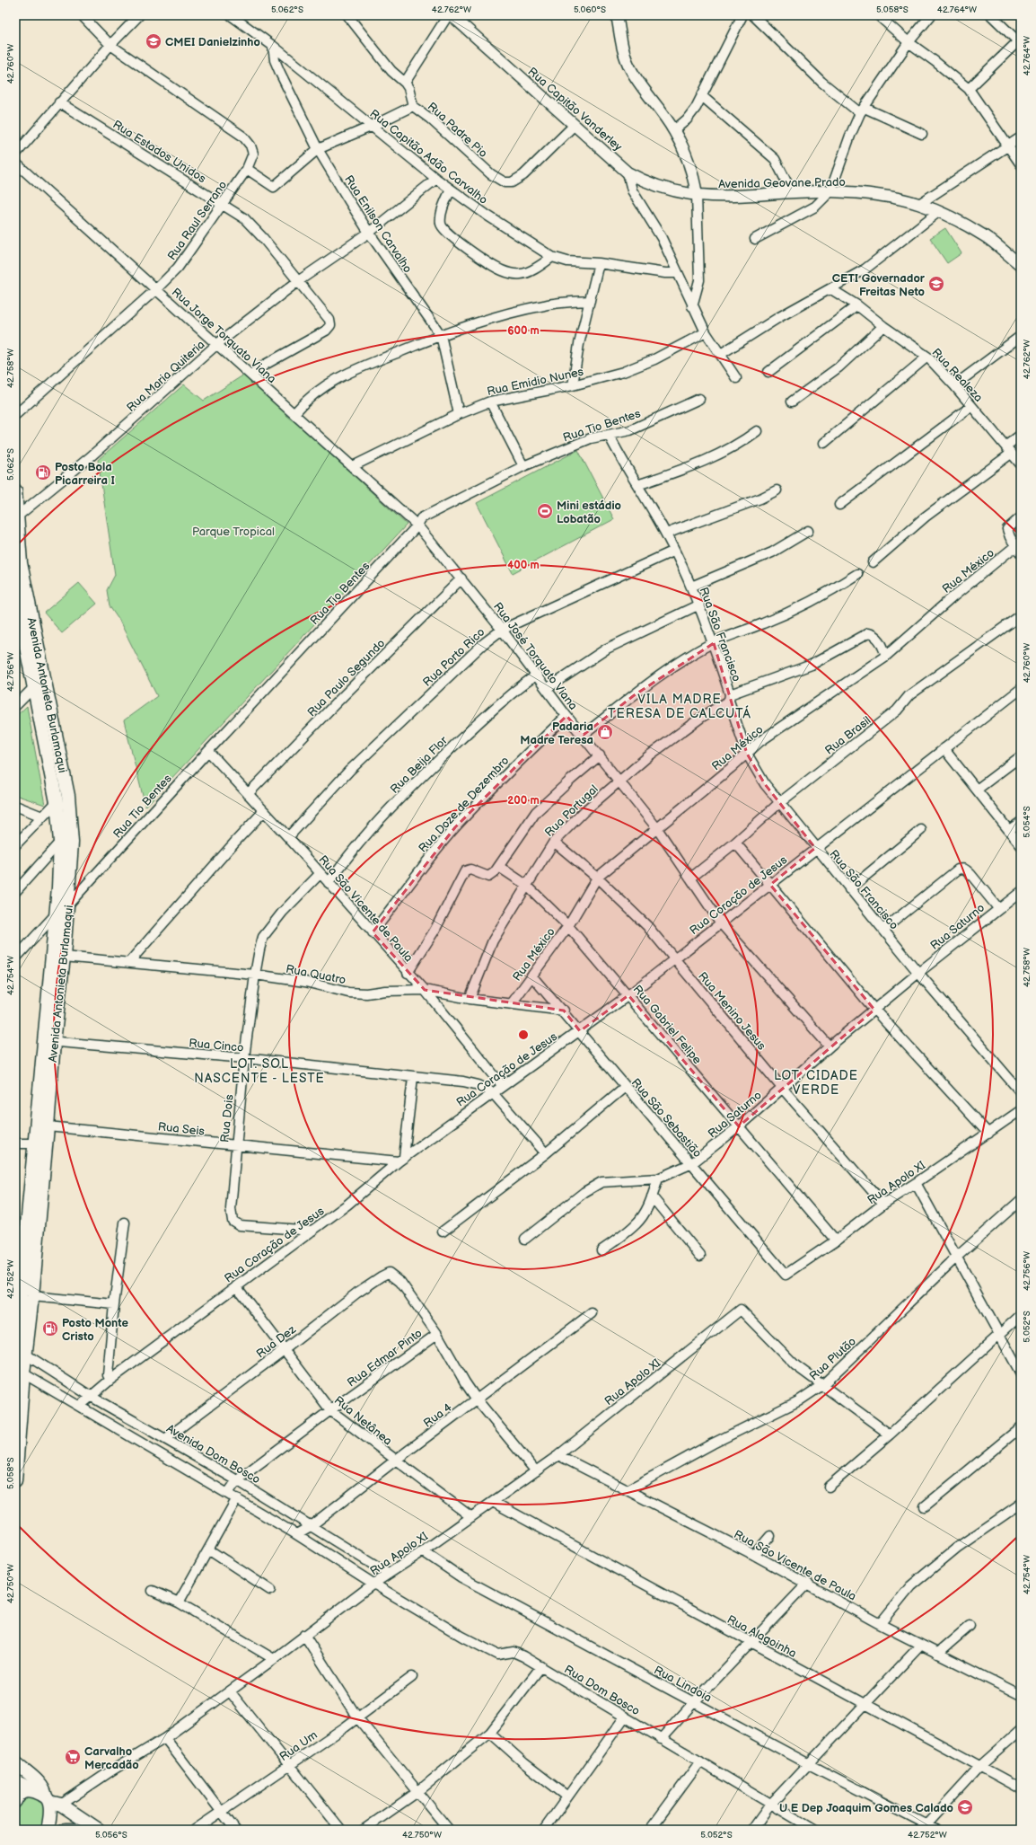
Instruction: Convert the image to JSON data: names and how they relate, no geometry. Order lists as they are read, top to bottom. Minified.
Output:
{"streets":{"main road":["Avenida Antonieta Burlamaqui"],"street":["Rua Capitão Vanderley","Rua Padre Pio","Rua Estados Unidos","Rua Capitão Adão Carvalho","Avenida Geovane Prado","Rua Raul Serrano","Rua Enilson Carvalho","Rua Jorge Torquato Viana","Rua Realeza","Rua Maria Quiteria","Rua Emidio Nunes","Rua Tio Bentes","Rua México","Rua São Francisco","Rua José Torquato Viana","Rua Porto Rico","Rua Paulo Segundo","Rua Brasil","Rua Beija Flor","Rua Doze de Dezembro","Rua Portugal","Rua Coração de Jesus","Rua São Vicente de Paula","Rua Saturno","Rua Quatro","Rua Menino Jesus","Rua Gabriel Felipe","Rua Cinco","Rua São Sebastião","Rua Dois","Rua Seis","Rua Apolo XI","Rua Dez","Rua Edmar Pinto","Rua Plutão","Rua 4","Rua Netânea","Avenida Dom Bosco","Rua Alagoinha","Rua Lindoia","Rua Dom Bosco","Rua Um"]},"crossings":[["Rua Capitão Vanderley","Rua Padre Pio"],["Rua Capitão Vanderley","Avenida Geovane Prado"],["Rua Estados Unidos","Rua Raul Serrano"],["Rua Estados Unidos","Rua Jorge Torquato Viana"],["Rua Estados Unidos","Rua Maria Quiteria"],["Rua Capitão Adão Carvalho","Rua Enilson Carvalho"],["Rua Capitão Adão Carvalho","Rua Maria Quiteria"],["Rua Raul Serrano","Rua Jorge Torquato Viana"],["Rua Enilson Carvalho","Rua Maria Quiteria"],["Rua Enilson Carvalho","Rua Emidio Nunes"],["Rua Jorge Torquato Viana","Rua Maria Quiteria"],["Rua Jorge Torquato Viana","Rua Emidio Nunes"],["Rua Jorge Torquato Viana","Rua Tio Bentes"],["Rua Jorge Torquato Viana","Rua José Torquato Viana"],["Rua Maria Quiteria","Avenida Antonieta Burlamaqui"],["Rua Tio Bentes","Rua São Francisco"],["Rua Tio Bentes","Rua José Torquato Viana"],["Rua Tio Bentes","Avenida Antonieta Burlamaqui"],["Rua Tio Bentes","Rua São Vicente de Paula"],["Rua México","Rua São Francisco"],["Rua México","Rua José Torquato Viana"],["Rua México","Rua Portugal"],["Rua México","Rua Quatro"],["Rua México","Rua Menino Jesus"],["Rua México","Rua Gabriel Felipe"],["Rua México","Rua São Sebastião"],["Rua São Francisco","Rua Porto Rico"],["Rua São Francisco","Rua Brasil"],["Rua São Francisco","Rua Portugal"],["Rua São Francisco","Rua Coração de Jesus"],["Rua São Francisco","Rua Saturno"],["Rua José Torquato Viana","Rua Porto Rico"],["Rua José Torquato Viana","Rua Paulo Segundo"],["Rua José Torquato Viana","Rua Brasil"],["Rua José Torquato Viana","Rua Beija Flor"],["Rua José Torquato Viana","Rua Doze de Dezembro"],["Rua José Torquato Viana","Rua Portugal"],["Rua José Torquato Viana","Rua Coração de Jesus"],["Rua Porto Rico","Rua São Vicente de Paula"],["Rua Paulo Segundo","Rua São Vicente de Paula"],["Avenida Antonieta Burlamaqui","Rua Quatro"],["Avenida Antonieta Burlamaqui","Rua Cinco"],["Avenida Antonieta Burlamaqui","Rua Seis"],["Avenida Antonieta Burlamaqui","Avenida Dom Bosco"],["Rua Beija Flor","Rua São Vicente de Paula"],["Rua Doze de Dezembro","Rua São Vicente de Paula"],["Rua Portugal","Rua Quatro"],["Rua Portugal","Rua Menino Jesus"],["Rua Portugal","Rua Gabriel Felipe"],["Rua Coração de Jesus","Rua São Vicente de Paula"],["Rua Coração de Jesus","Rua Menino Jesus"],["Rua Coração de Jesus","Rua Gabriel Felipe"],["Rua Coração de Jesus","Rua Cinco"],["Rua Coração de Jesus","Rua São Sebastião"],["Rua Coração de Jesus","Rua Dois"],["Rua Coração de Jesus","Rua Seis"],["Rua Coração de Jesus","Rua Netânea"],["Rua Coração de Jesus","Avenida Dom Bosco"],["Rua São Vicente de Paula","Rua Quatro"],["Rua São Vicente de Paula","Rua Dois"],["Rua São Vicente de Paula","Rua Apolo XI"],["Rua São Vicente de Paula","Rua Plutão"],["Rua Saturno","Rua Menino Jesus"],["Rua Saturno","Rua Gabriel Felipe"],["Rua Saturno","Rua São Sebastião"],["Rua Quatro","Rua São Sebastião"],["Rua Quatro","Rua Dois"],["Rua Menino Jesus","Rua Apolo XI"],["Rua Gabriel Felipe","Rua Apolo XI"],["Rua Cinco","Rua Dois"],["Rua São Sebastião","Rua Apolo XI"],["Rua Dois","Rua Seis"],["Rua Apolo XI","Rua Plutão"],["Rua Apolo XI","Rua Netânea"],["Rua Apolo XI","Avenida Dom Bosco"],["Rua Apolo XI","Rua Alagoinha"],["Rua Apolo XI","Rua Lindoia"],["Rua Apolo XI","Rua Dom Bosco"],["Rua Dez","Rua Edmar Pinto"],["Rua Dez","Rua Netânea"],["Rua Dez","Avenida Dom Bosco"],["Rua Edmar Pinto","Rua Netânea"],["Rua Edmar Pinto","Avenida Dom Bosco"],["Rua 4","Rua Netânea"],["Rua 4","Avenida Dom Bosco"]],"districts":["VILA MADRE TERESA DE CALCUTÁ","LOT. SOL NASCENTE - LESTE","LOT. CIDADE VERDE"],"parks":["Parque Tropical"],"places":{"school or university":["CMEI Danielzinho","CETI Governador Freitas Neto","U E Dep Joaquim Gomes Calado"],"fuel station":["Posto Bola Picarreira I","Posto Monte Cristo"],"sports":["Mini estádio Lobatão"],"shop":["Padaria Madre Teresa"],"supermarket":["Carvalho Mercadão"]},"coordinates":["5.062°S","42.762°W","5.060°S","5.058°S","42.764°W","42.760°W","42.758°W","42.756°W","5.054°S","42.754°W","42.752°W","5.052°S","42.750°W","5.056°S"],"rings":["600 m","400 m","200 m"]}
